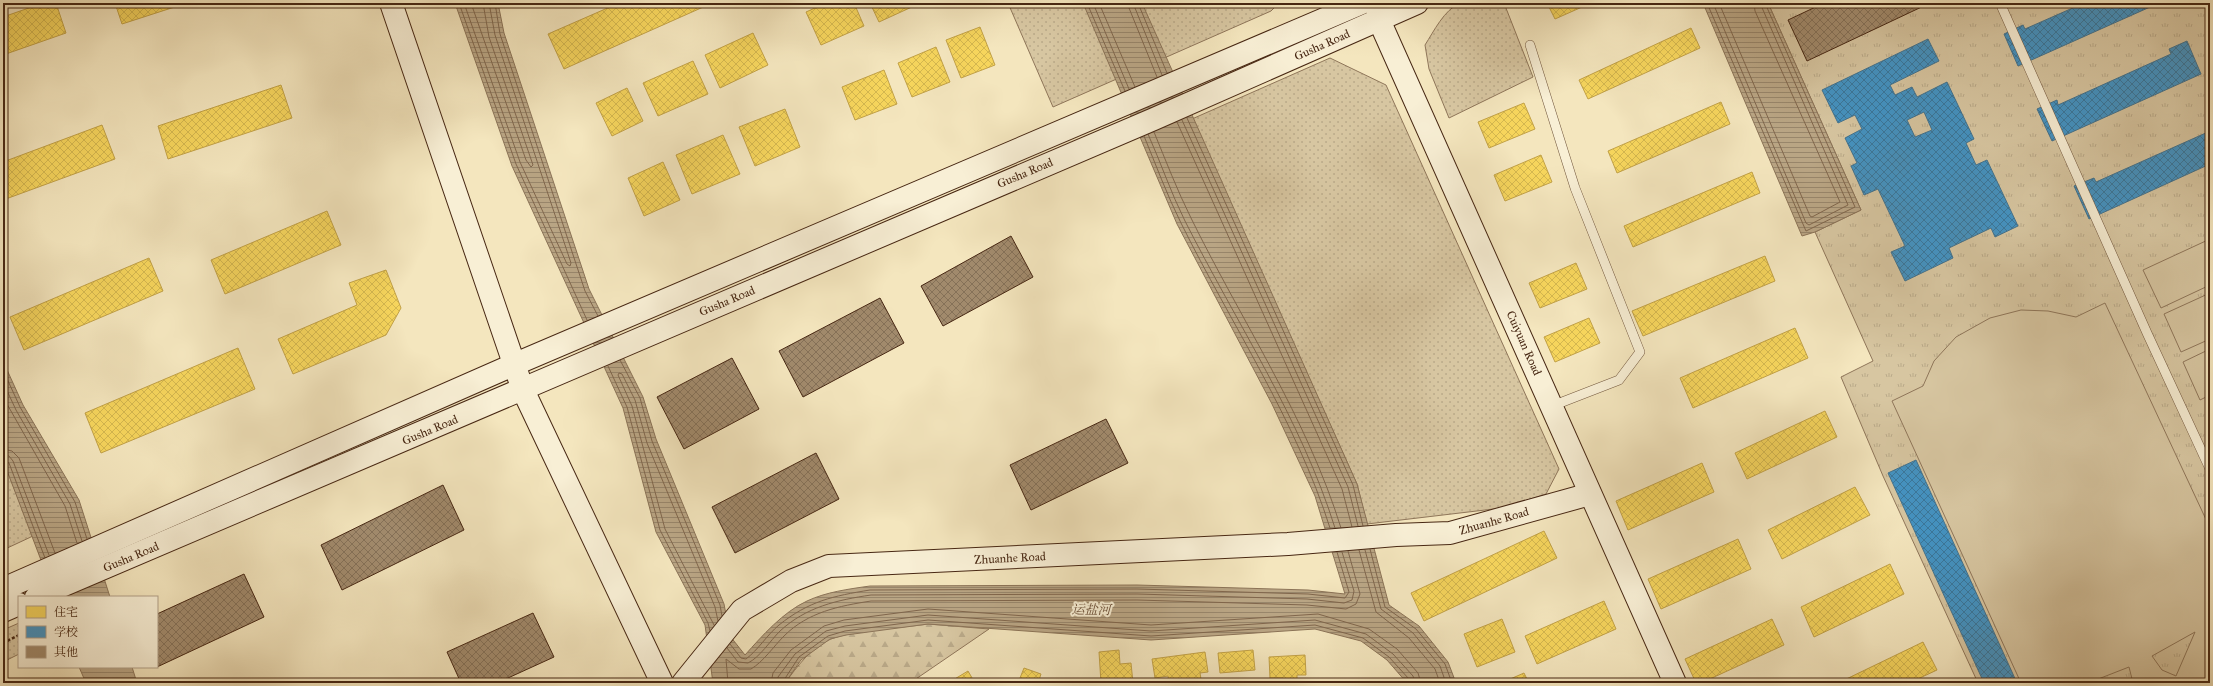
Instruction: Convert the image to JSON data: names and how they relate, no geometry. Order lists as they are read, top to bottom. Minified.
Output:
{"streets":{"main road":["Gusha Road","Cuiyuan Road","Zhuanhe Road"]},"crossings":[["Gusha Road","Cuiyuan Road"],["Cuiyuan Road","Zhuanhe Road"]],"water":["运盐河"],"legend":["住宅","学校","其他"]}
